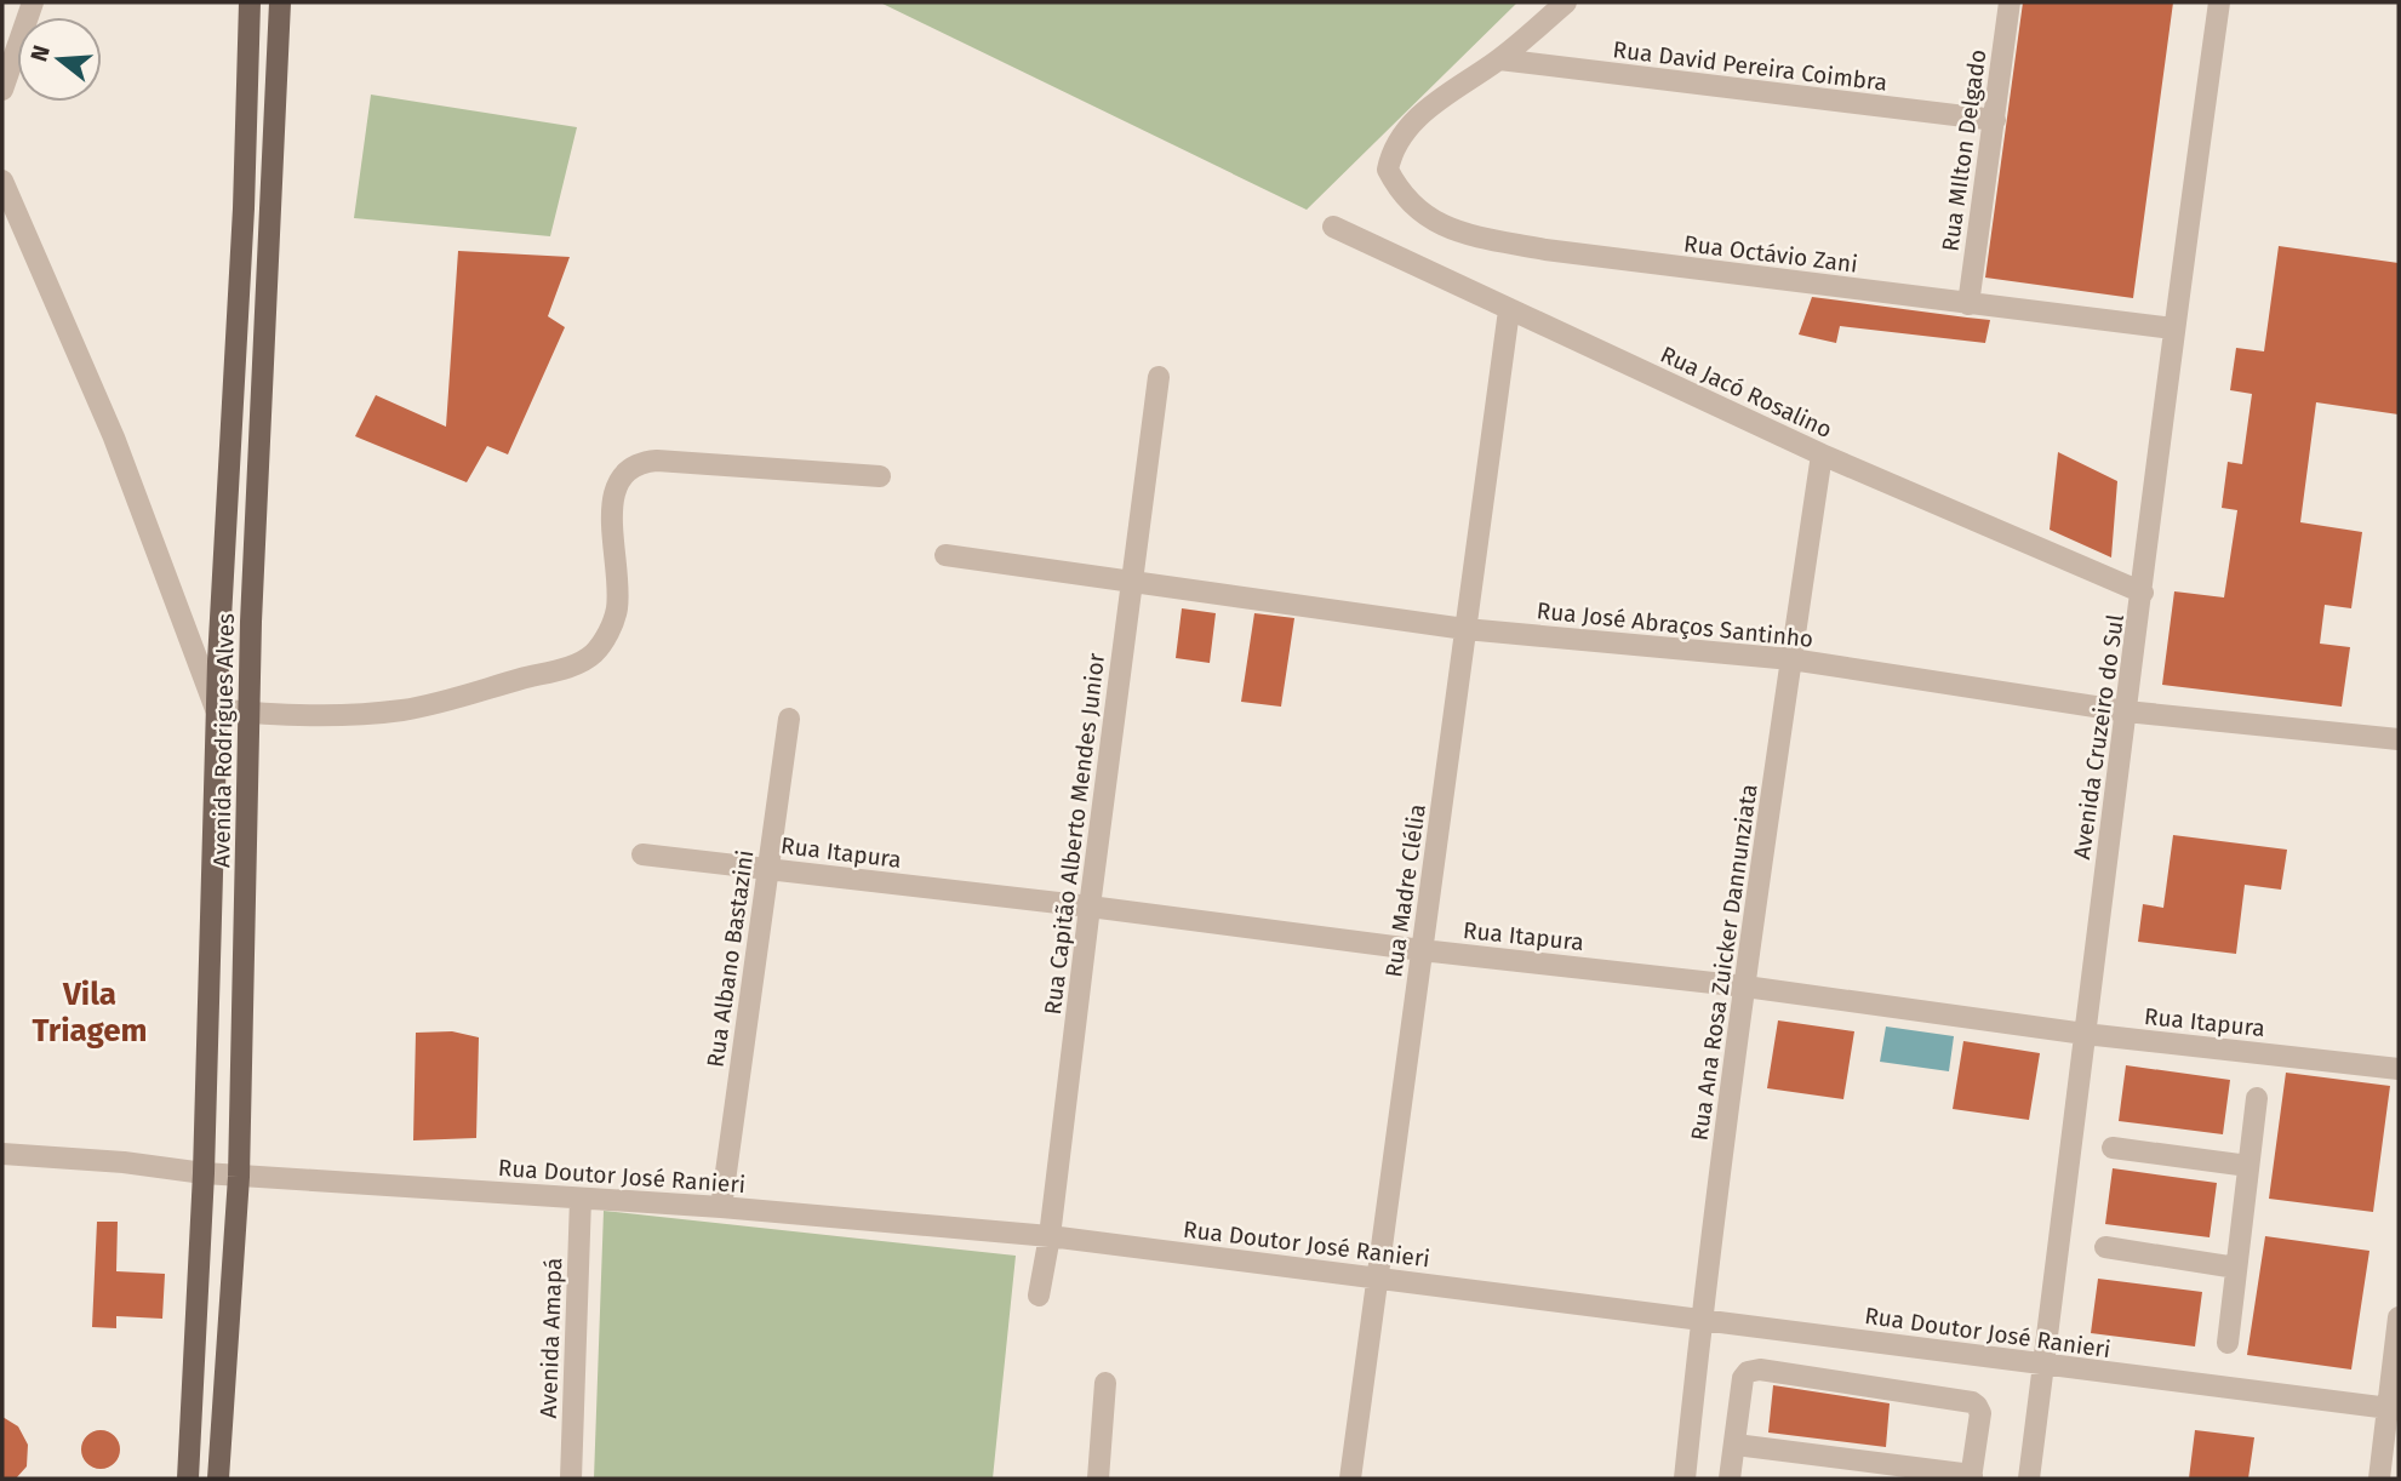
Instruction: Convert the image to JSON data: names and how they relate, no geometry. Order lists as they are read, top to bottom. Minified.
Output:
{"streets":{"main road":["Avenida Rodrigues Alves"],"street":["Rua David Pereira Coimbra","Rua MIlton Delgado","Rua Octávio Zani","Rua Jacó Rosalino","Rua José Abraços Santinho","Avenida Cruzeiro do Sul","Rua Capitão Alberto Mendes Junior","Rua Itapura","Rua Madre Clélia","Rua Albano Bastazini","Rua Ana Rosa Zuicker Dannunziata","Rua Doutor José Ranieri","Avenida Amapá"]},"crossings":[["Rua David Pereira Coimbra","Rua MIlton Delgado"],["Rua David Pereira Coimbra","Rua Octávio Zani"],["Rua MIlton Delgado","Rua Octávio Zani"],["Rua Octávio Zani","Avenida Cruzeiro do Sul"],["Rua Jacó Rosalino","Avenida Cruzeiro do Sul"],["Rua Jacó Rosalino","Rua Madre Clélia"],["Rua Jacó Rosalino","Rua Ana Rosa Zuicker Dannunziata"],["Rua José Abraços Santinho","Avenida Cruzeiro do Sul"],["Rua José Abraços Santinho","Rua Capitão Alberto Mendes Junior"],["Rua José Abraços Santinho","Rua Madre Clélia"],["Rua José Abraços Santinho","Rua Ana Rosa Zuicker Dannunziata"],["Avenida Cruzeiro do Sul","Rua Itapura"],["Avenida Cruzeiro do Sul","Rua Doutor José Ranieri"],["Avenida Rodrigues Alves","Rua Doutor José Ranieri"],["Rua Capitão Alberto Mendes Junior","Rua Itapura"],["Rua Capitão Alberto Mendes Junior","Rua Doutor José Ranieri"],["Rua Itapura","Rua Madre Clélia"],["Rua Itapura","Rua Albano Bastazini"],["Rua Itapura","Rua Ana Rosa Zuicker Dannunziata"],["Rua Madre Clélia","Rua Doutor José Ranieri"],["Rua Albano Bastazini","Rua Doutor José Ranieri"],["Rua Ana Rosa Zuicker Dannunziata","Rua Doutor José Ranieri"],["Rua Doutor José Ranieri","Avenida Amapá"]],"districts":["Vila Triagem"],"north":"left"}
